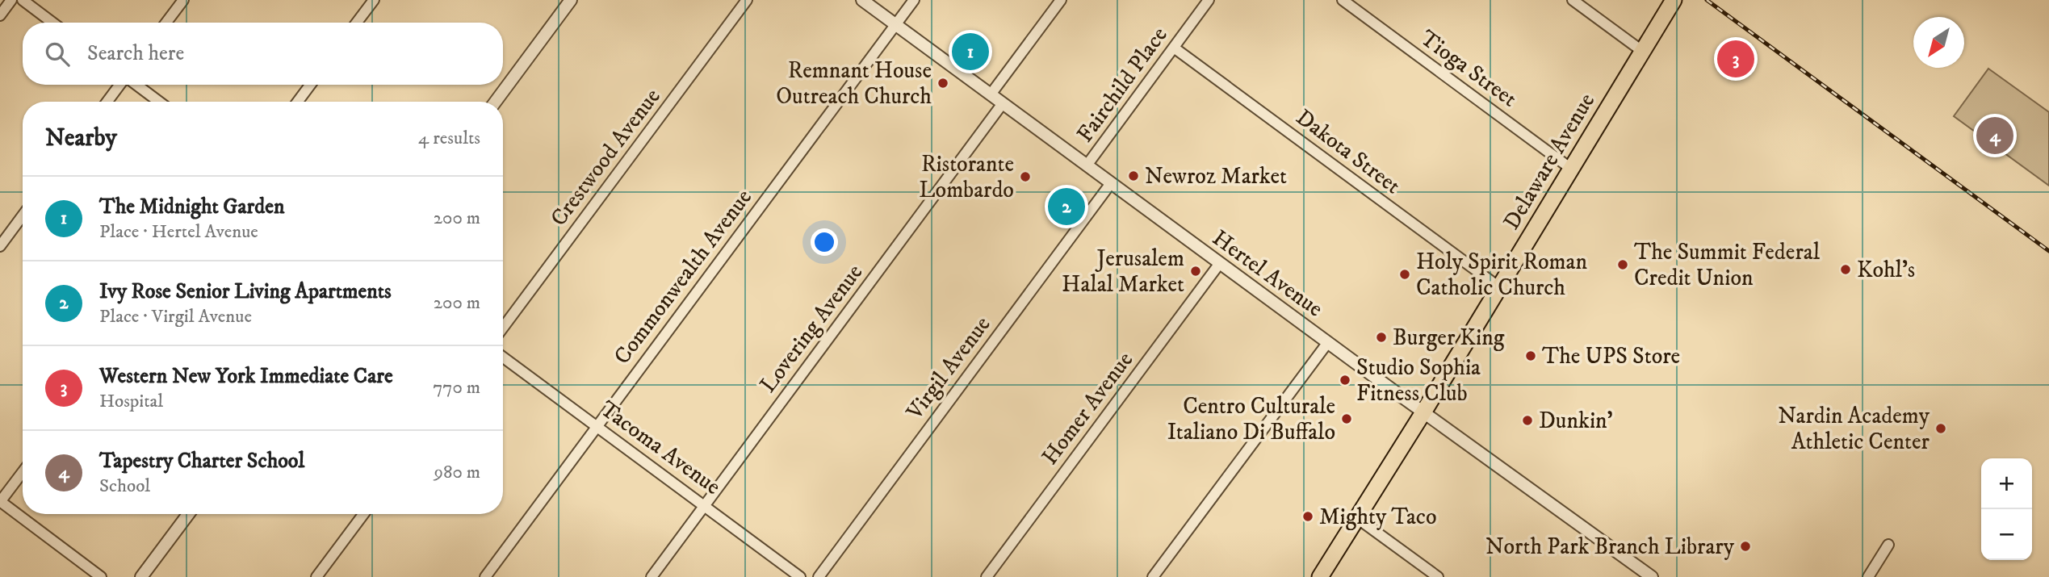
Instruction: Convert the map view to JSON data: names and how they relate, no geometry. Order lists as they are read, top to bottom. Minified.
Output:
{"streets":{"main road":["Delaware Avenue"],"street":["Tioga Street","Fairchild Place","Dakota Street","Crestwood Avenue","Hertel Avenue","Commonwealth Avenue","Lovering Avenue","Virgil Avenue","Homer Avenue","Tacoma Avenue"]},"crossings":[["Tioga Street","Delaware Avenue"],["Fairchild Place","Dakota Street"],["Fairchild Place","Hertel Avenue"],["Dakota Street","Delaware Avenue"],["Delaware Avenue","Hertel Avenue"],["Hertel Avenue","Commonwealth Avenue"],["Hertel Avenue","Lovering Avenue"],["Hertel Avenue","Virgil Avenue"],["Hertel Avenue","Homer Avenue"],["Commonwealth Avenue","Tacoma Avenue"],["Lovering Avenue","Tacoma Avenue"]],"places":["Remnant House Outreach Church","Newroz Market","Ristorante Lombardo","The Summit Federal Credit Union","Kohl's","Jerusalem Halal Market","Holy Spirit Roman Catholic Church","Burger King","The UPS Store","Studio Sophia Fitness Club","Centro Culturale Italiano Di Buffalo","Dunkin'","Nardin Academy Athletic Center","Mighty Taco","North Park Branch Library"],"north":"bottom left","page":{"search":"Search here","pins":["1","3","4","2"],"heading":["Nearby","4 results"],"list":[{"mark":"1","name":"The Midnight Garden","note":"Place · Hertel Avenue","value":"200 m"},{"mark":"2","name":"Ivy Rose Senior Living Apartments","note":"Place · Virgil Avenue","value":"200 m"},{"mark":"3","name":"Western New York Immediate Care","note":"Hospital","value":"770 m"},{"mark":"4","name":"Tapestry Charter School","note":"School","value":"980 m"}],"map_buttons":["+","−"]}}
